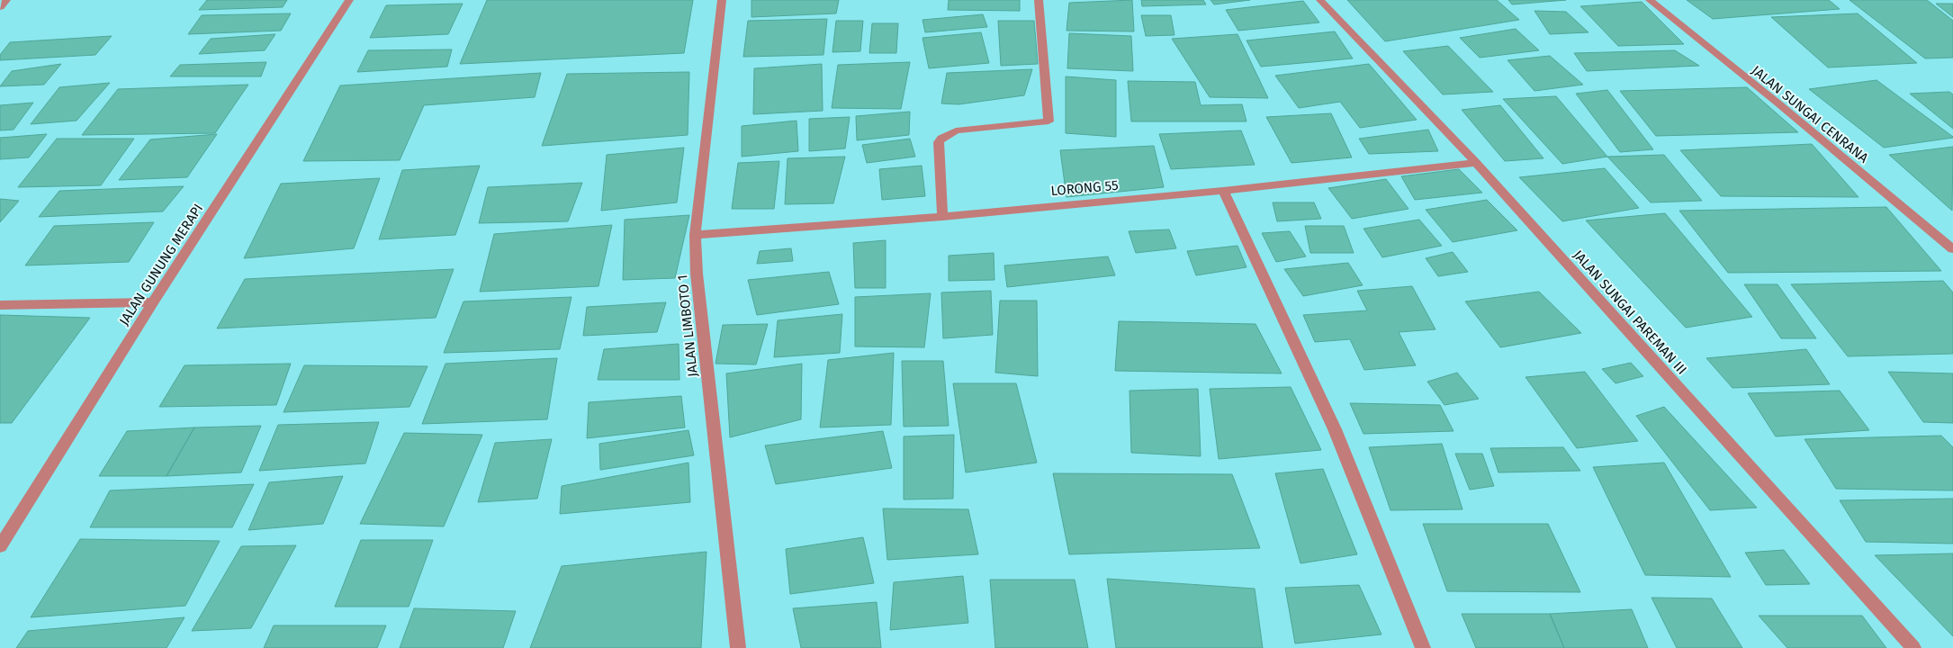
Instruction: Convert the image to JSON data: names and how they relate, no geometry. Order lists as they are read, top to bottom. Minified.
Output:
{"streets":{"street":["JALAN SUNGAI CENRANA","LORONG 55","JALAN GUNUNG MERAPI","JALAN SUNGAI PAREMAN III","JALAN LIMBOTO 1"]},"crossings":[["LORONG 55","JALAN SUNGAI PAREMAN III"],["LORONG 55","JALAN LIMBOTO 1"]]}
